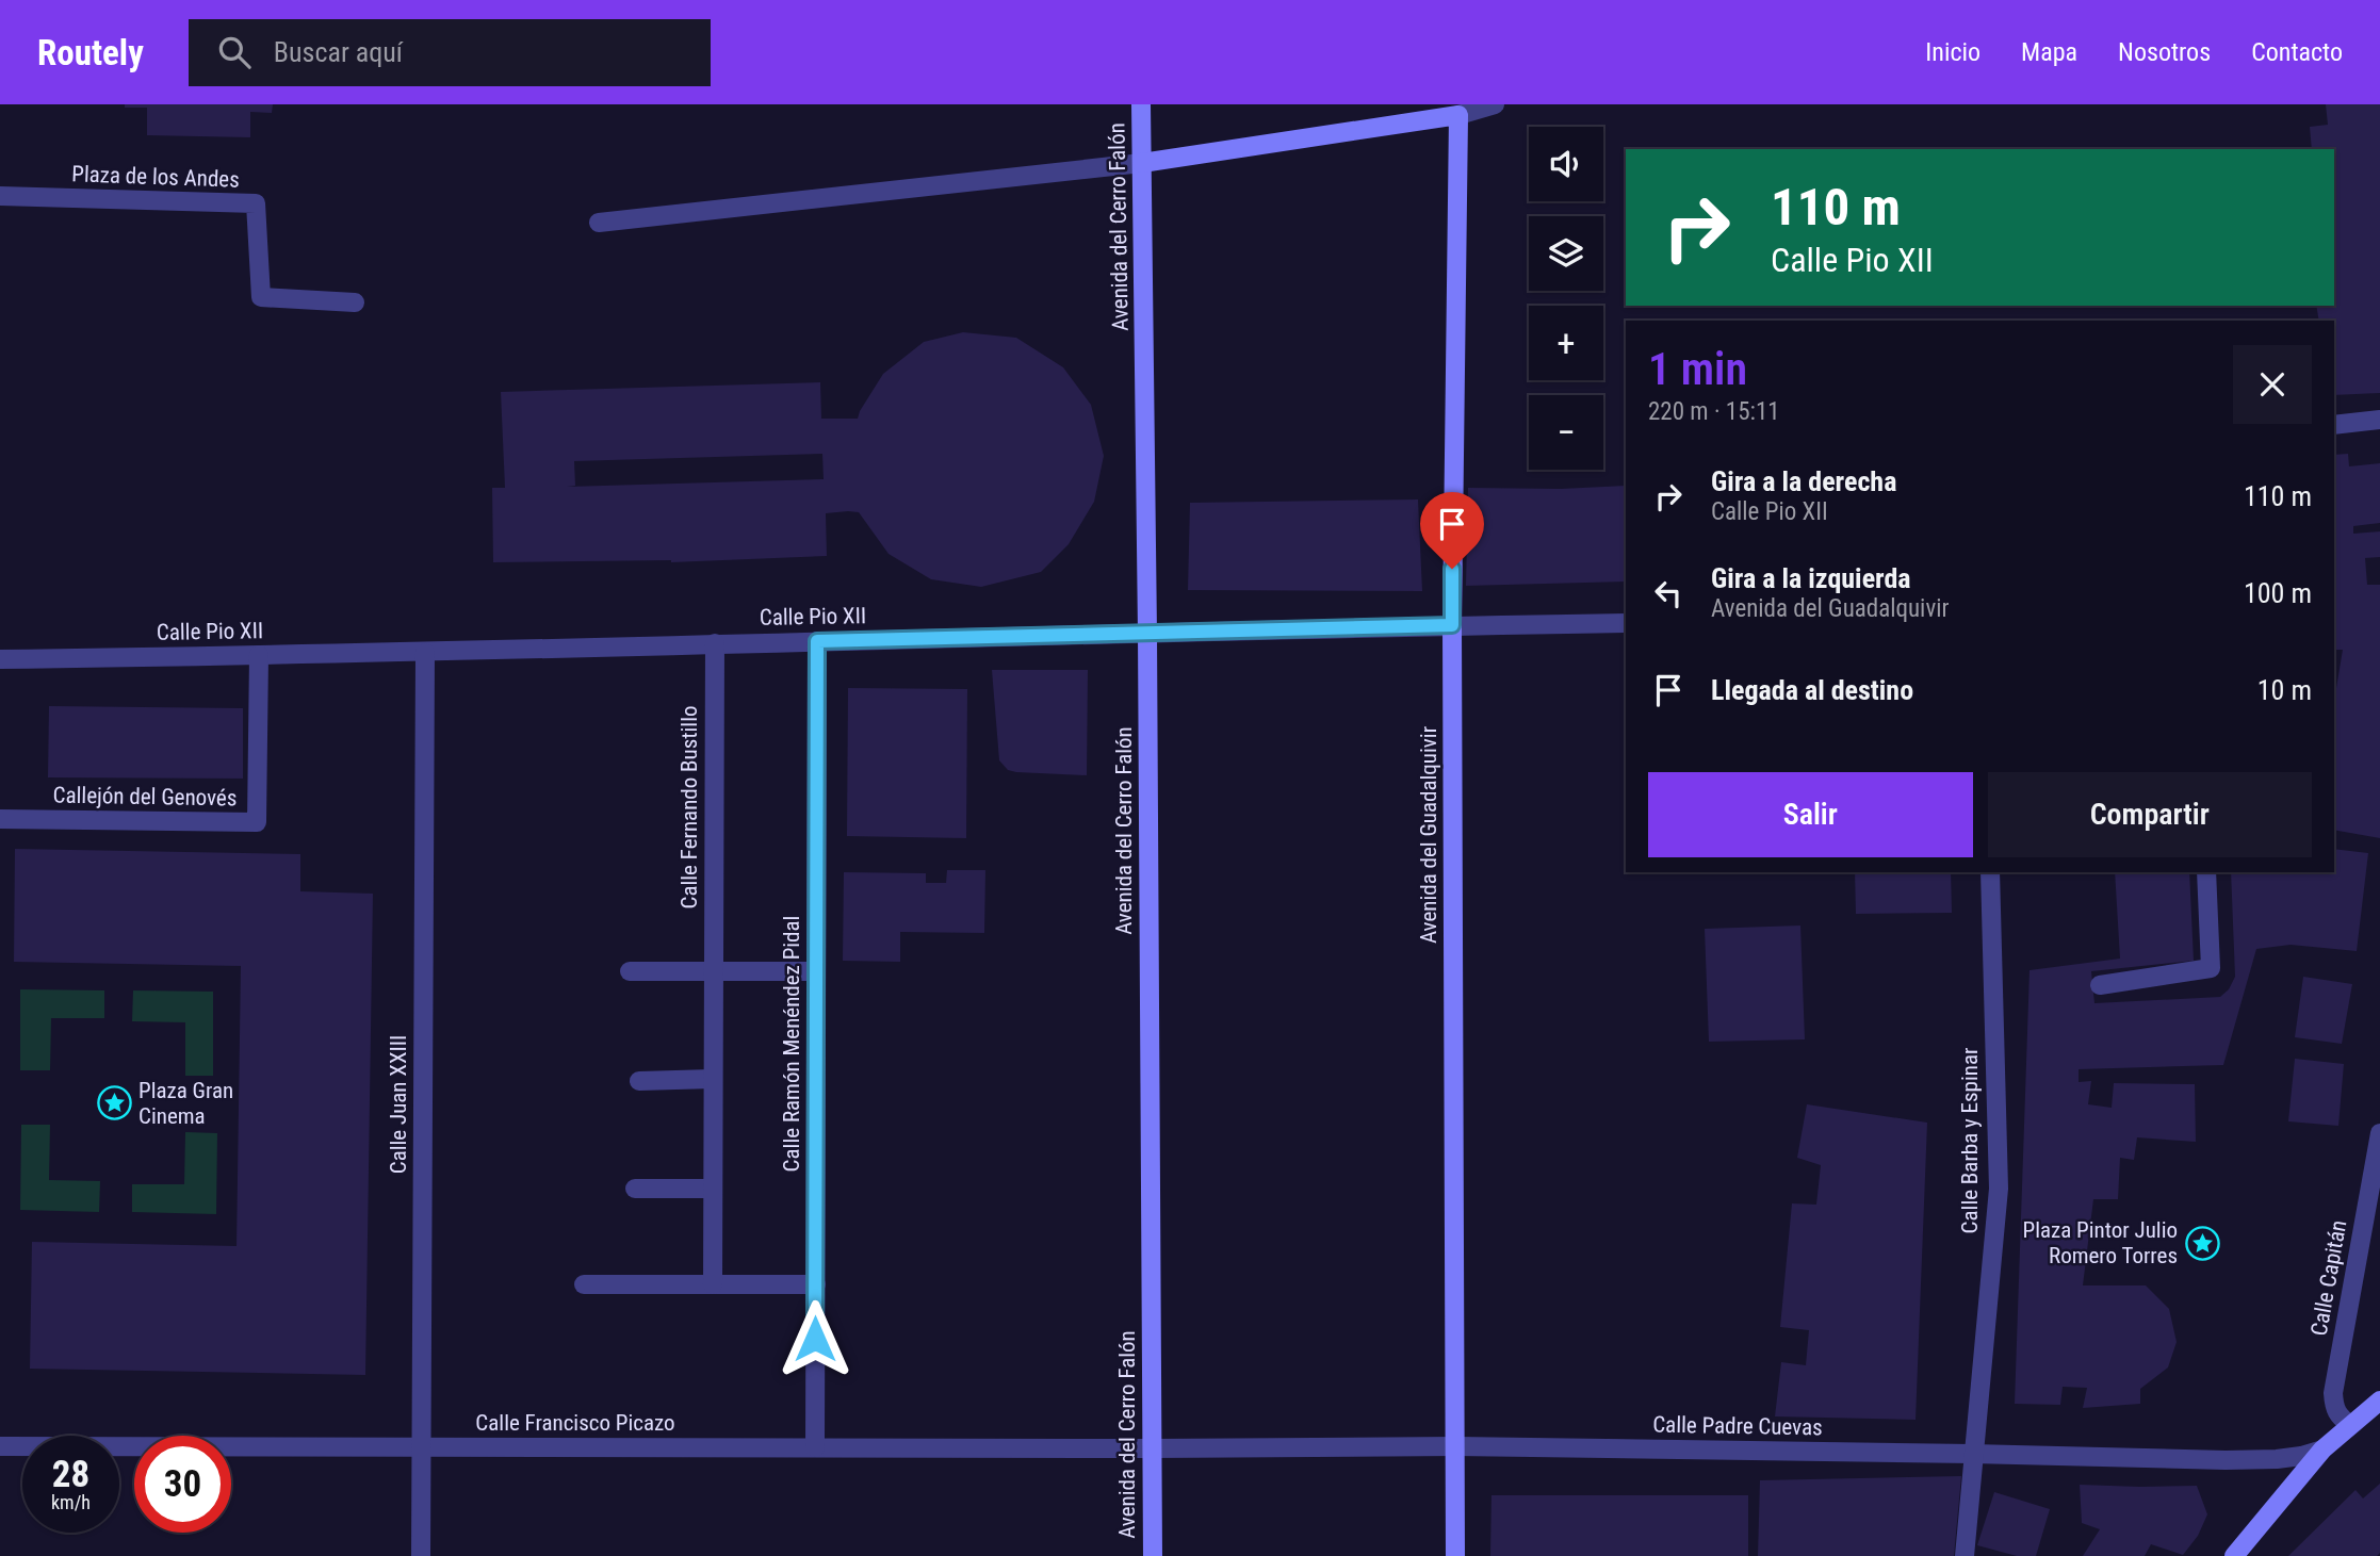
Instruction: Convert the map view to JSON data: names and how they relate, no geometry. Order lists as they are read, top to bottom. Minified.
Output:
{"streets":{"street":["Plaza de los Andes","Avenida del Cerro Falón","Calle Pio XII","Callejón del Genovés","Calle Fernando Bustillo","Avenida del Guadalquivir","Calle Ramón Menéndez Pidal","Calle Juan XXIII","Calle Barba y Espinar","Calle Capitán","Calle Francisco Picazo","Calle Padre Cuevas"]},"crossings":[["Avenida del Cerro Falón","Calle Pio XII"],["Avenida del Cerro Falón","Calle Francisco Picazo"],["Avenida del Cerro Falón","Calle Padre Cuevas"],["Calle Pio XII","Callejón del Genovés"],["Calle Pio XII","Calle Fernando Bustillo"],["Calle Pio XII","Avenida del Guadalquivir"],["Calle Pio XII","Calle Ramón Menéndez Pidal"],["Calle Pio XII","Calle Juan XXIII"],["Avenida del Guadalquivir","Calle Padre Cuevas"],["Calle Ramón Menéndez Pidal","Calle Francisco Picazo"],["Calle Juan XXIII","Calle Francisco Picazo"],["Calle Barba y Espinar","Calle Padre Cuevas"],["Calle Francisco Picazo","Calle Padre Cuevas"]],"places":{"place":["Plaza Gran Cinema","Plaza Pintor Julio Romero Torres"]},"page":{"header":"Routely","search":"Buscar aquí","nav":["Inicio","Mapa","Nosotros","Contacto"],"map_buttons":["+","−"],"turn":["110 m","Calle Pio XII"],"heading":["1 min","220 m · 15:11"],"list":[{"name":"Gira a la derecha","note":"Calle Pio XII","value":"110 m"},{"name":"Gira a la izquierda","note":"Avenida del Guadalquivir","value":"100 m"},{"name":"Llegada al destino","value":"10 m"}],"buttons":["Salir","Compartir"],"speed":"28 km/h","limit":"30"}}
